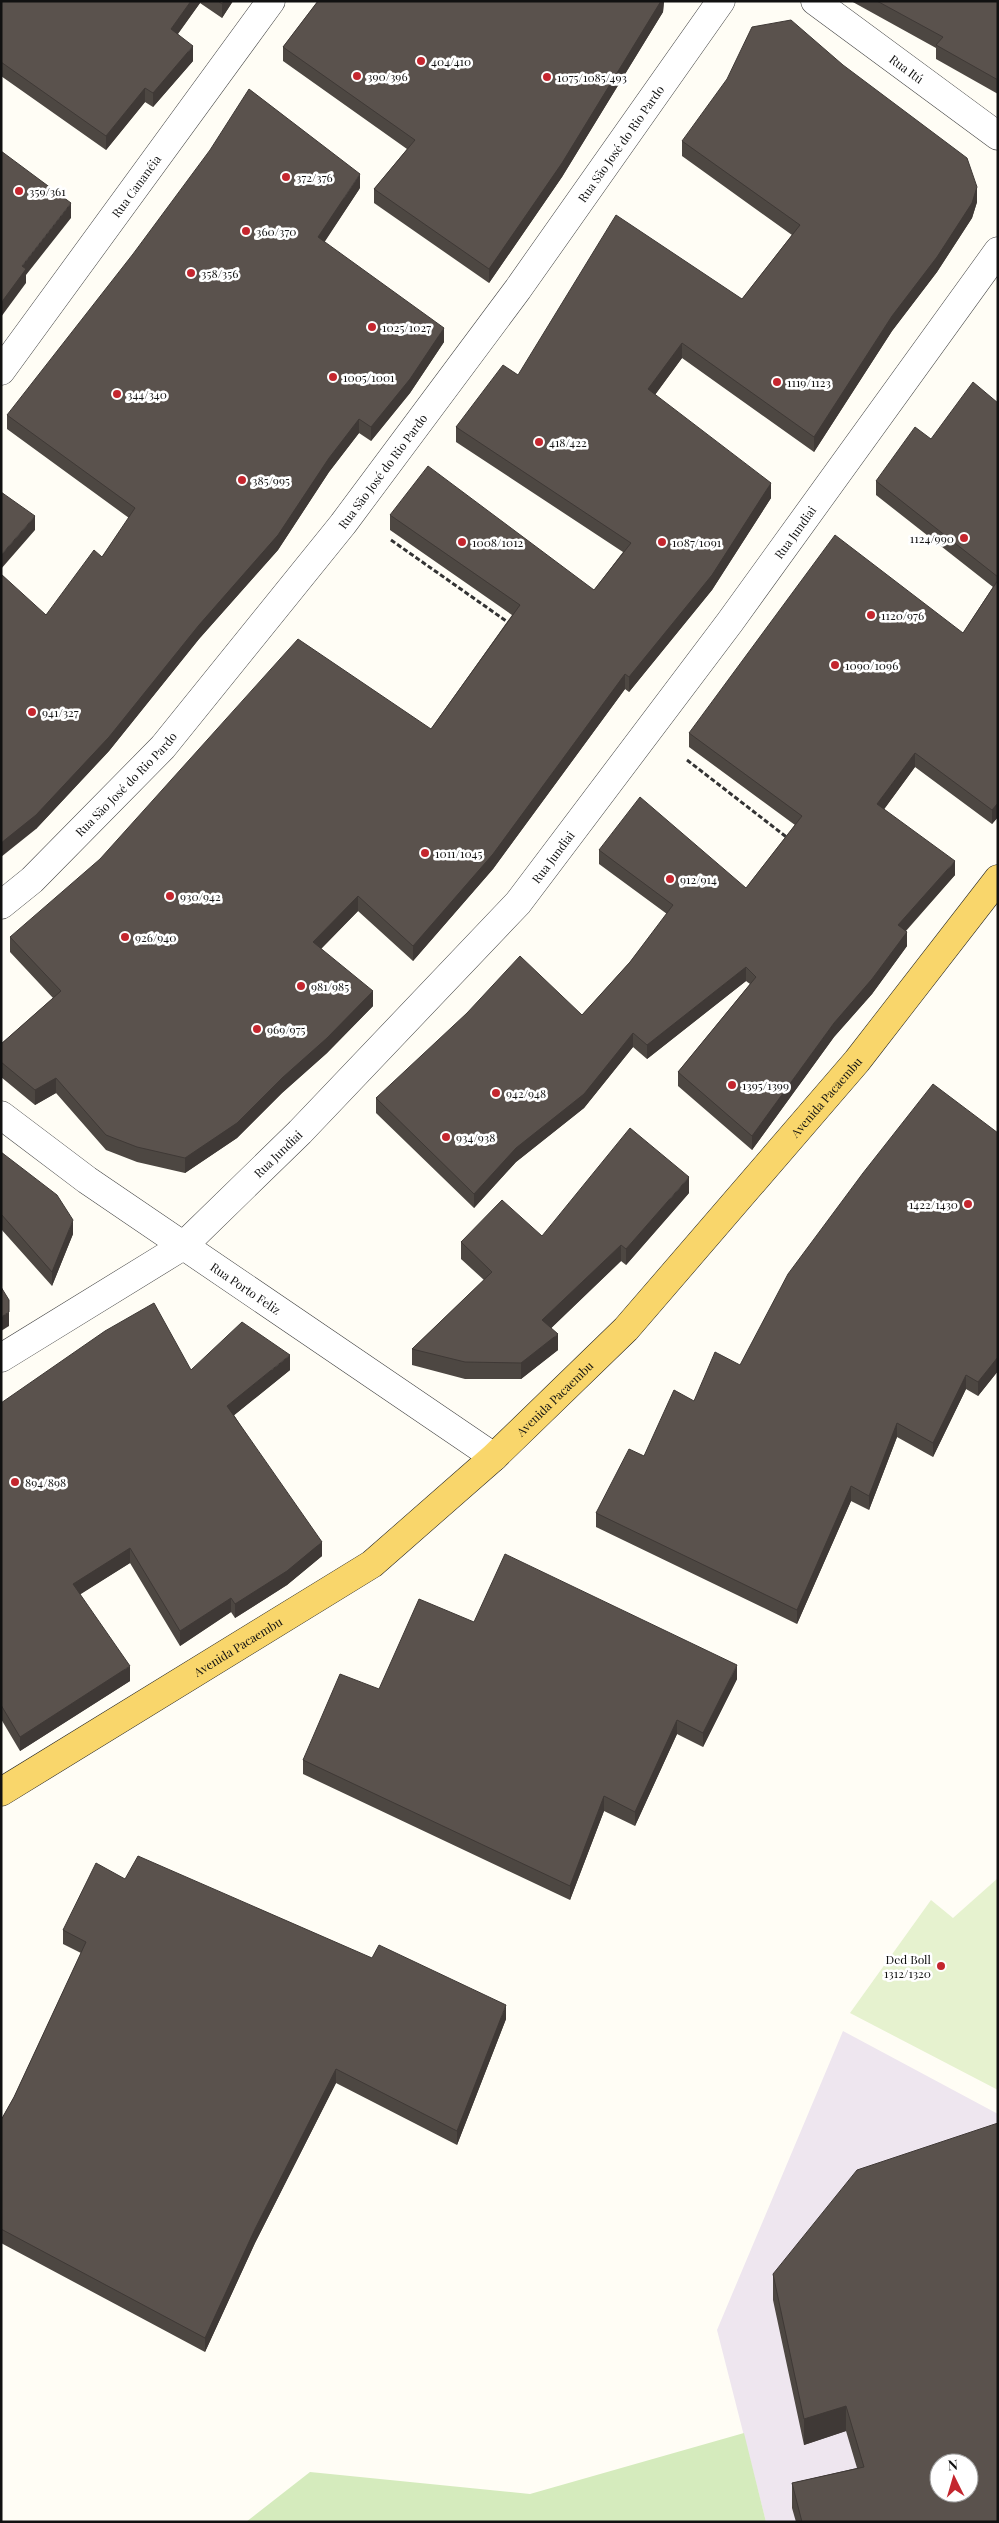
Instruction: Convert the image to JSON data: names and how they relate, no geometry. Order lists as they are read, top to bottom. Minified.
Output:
{"streets":{"main road":["Avenida Pacaembu"],"street":["Rua Itú","Rua São José do Rio Pardo","Rua Cananéia","Rua Jundiai","Rua Porto Feliz"]},"crossings":[["Rua Jundiai","Rua Porto Feliz"],["Avenida Pacaembu","Rua Porto Feliz"]],"places":["404/410","390/396","1075/1085/493","372/376","359/361","360/370","358/356","1025/1027","1005/1001","1119/1123","344/340","418/422","385/995","1124/990","1008/1012","1087/1091","1120/976","1090/1096","941/327","1011/1045","912/914","930/942","926/940","981/985","969/975","1395/1399","942/948","934/938","1422/1430","894/898","Ded Boll 1312/1320"],"north":"top"}
